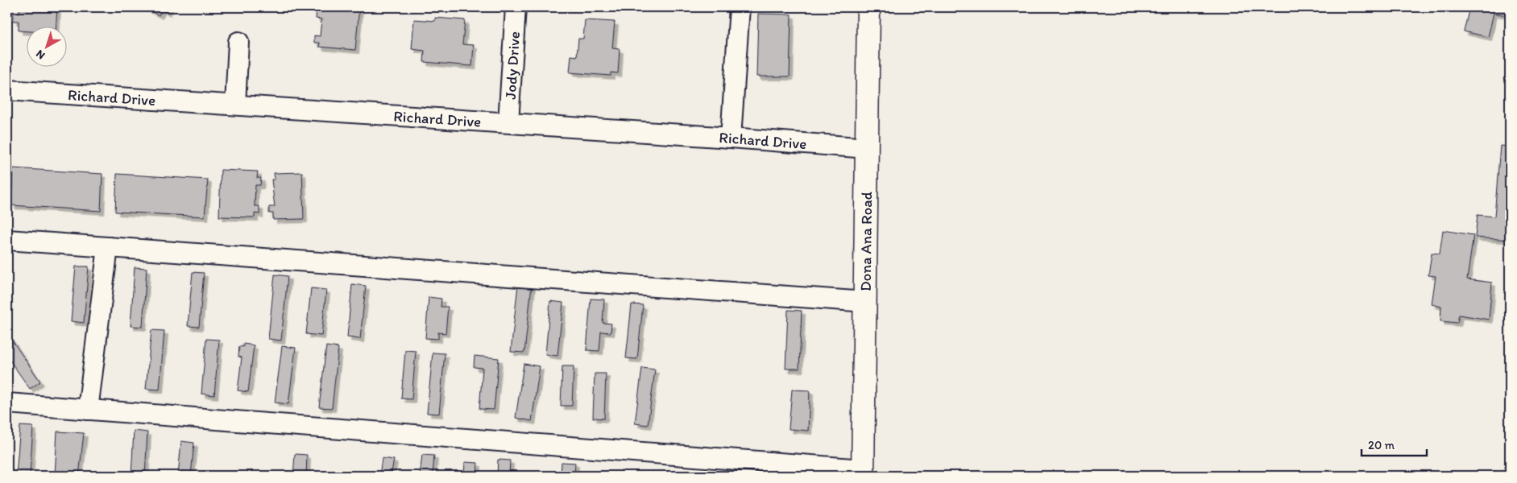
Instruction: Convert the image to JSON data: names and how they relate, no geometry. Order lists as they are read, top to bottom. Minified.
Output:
{"streets":{"street":["Jody Drive","Richard Drive","Dona Ana Road"]},"crossings":[["Jody Drive","Richard Drive"],["Richard Drive","Dona Ana Road"]],"scale_bar":"20 m","north":"bottom left"}
